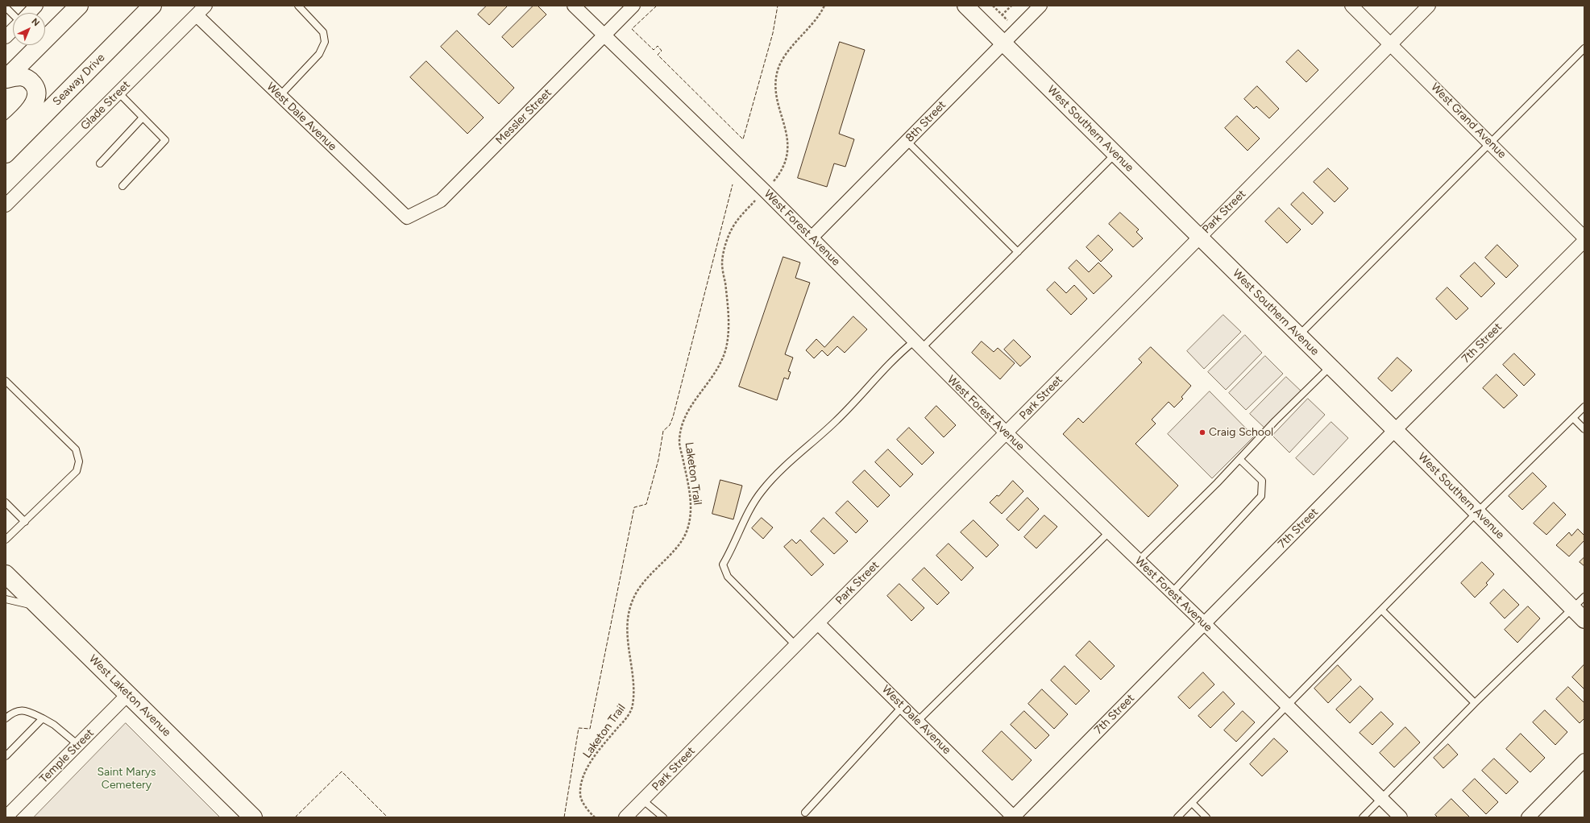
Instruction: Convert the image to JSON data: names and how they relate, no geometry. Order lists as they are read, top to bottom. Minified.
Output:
{"streets":{"main road":["Seaway Drive","West Laketon Avenue"],"street":["Glade Street","West Dale Avenue","Messler Street","West Grand Avenue","8th Street","West Southern Avenue","Park Street","West Forest Avenue","7th Street","Temple Street"],"path":["Laketon Trail"]},"crossings":[["Glade Street","West Dale Avenue"],["West Dale Avenue","Messler Street"],["West Dale Avenue","Park Street"],["West Dale Avenue","7th Street"],["Messler Street","West Forest Avenue"],["West Grand Avenue","Park Street"],["8th Street","West Southern Avenue"],["8th Street","West Forest Avenue"],["West Southern Avenue","Park Street"],["West Southern Avenue","7th Street"],["Park Street","West Forest Avenue"],["West Forest Avenue","7th Street"],["West Forest Avenue","Laketon Trail"],["West Laketon Avenue","Temple Street"]],"parks":["Saint Marys Cemetery"],"places":["Craig School"],"north":"top right"}
